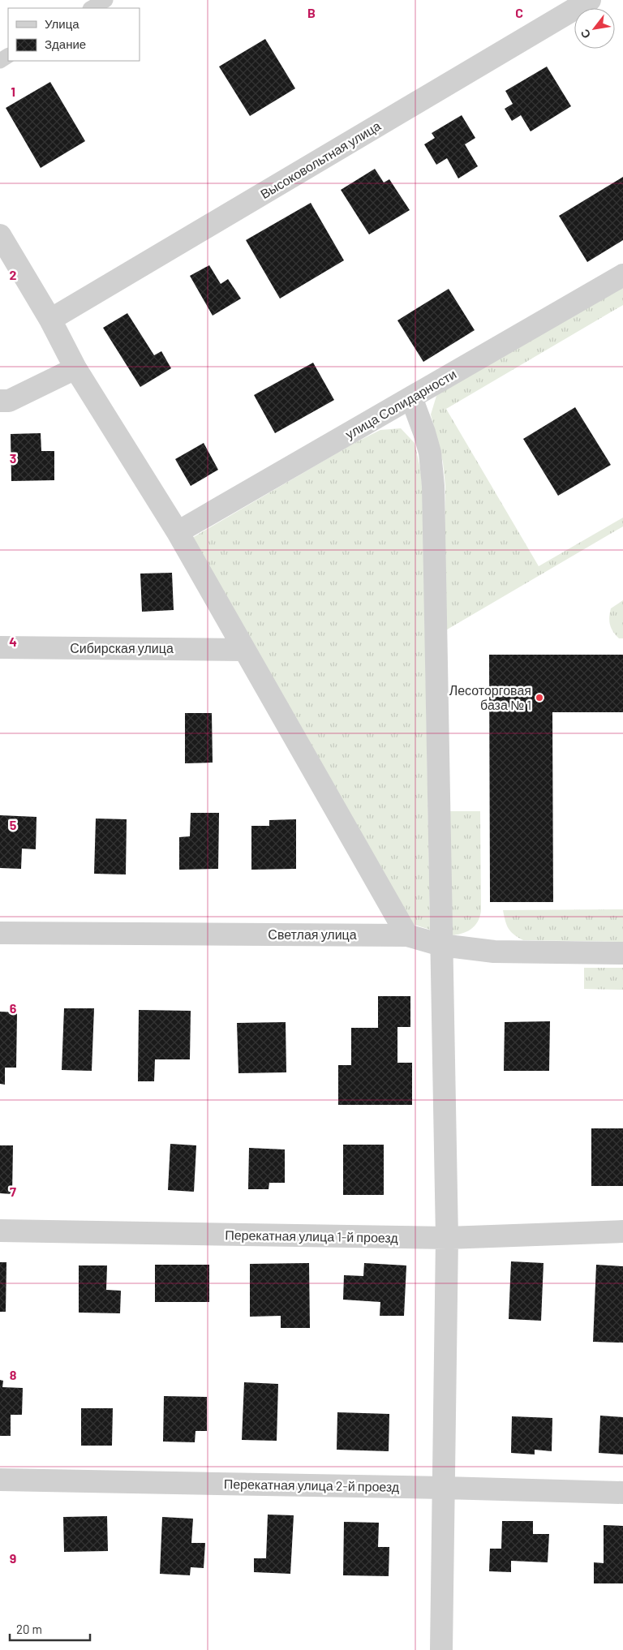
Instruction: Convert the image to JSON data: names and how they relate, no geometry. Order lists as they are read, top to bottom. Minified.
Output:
{"streets":{"street":["Высоковольтная улица","улица Солидарности","Сибирская улица","Светлая улица","Перекатная улица 1-й проезд","Перекатная улица 2-й проезд"]},"places":["Лесоторговая база № 1"],"legend":["Улица","Здание"],"scale_bar":"20 m","north":"bottom left","grid":{"columns":["B","C"],"rows":["1","2","3","4","5","6","7","8","9"]}}
